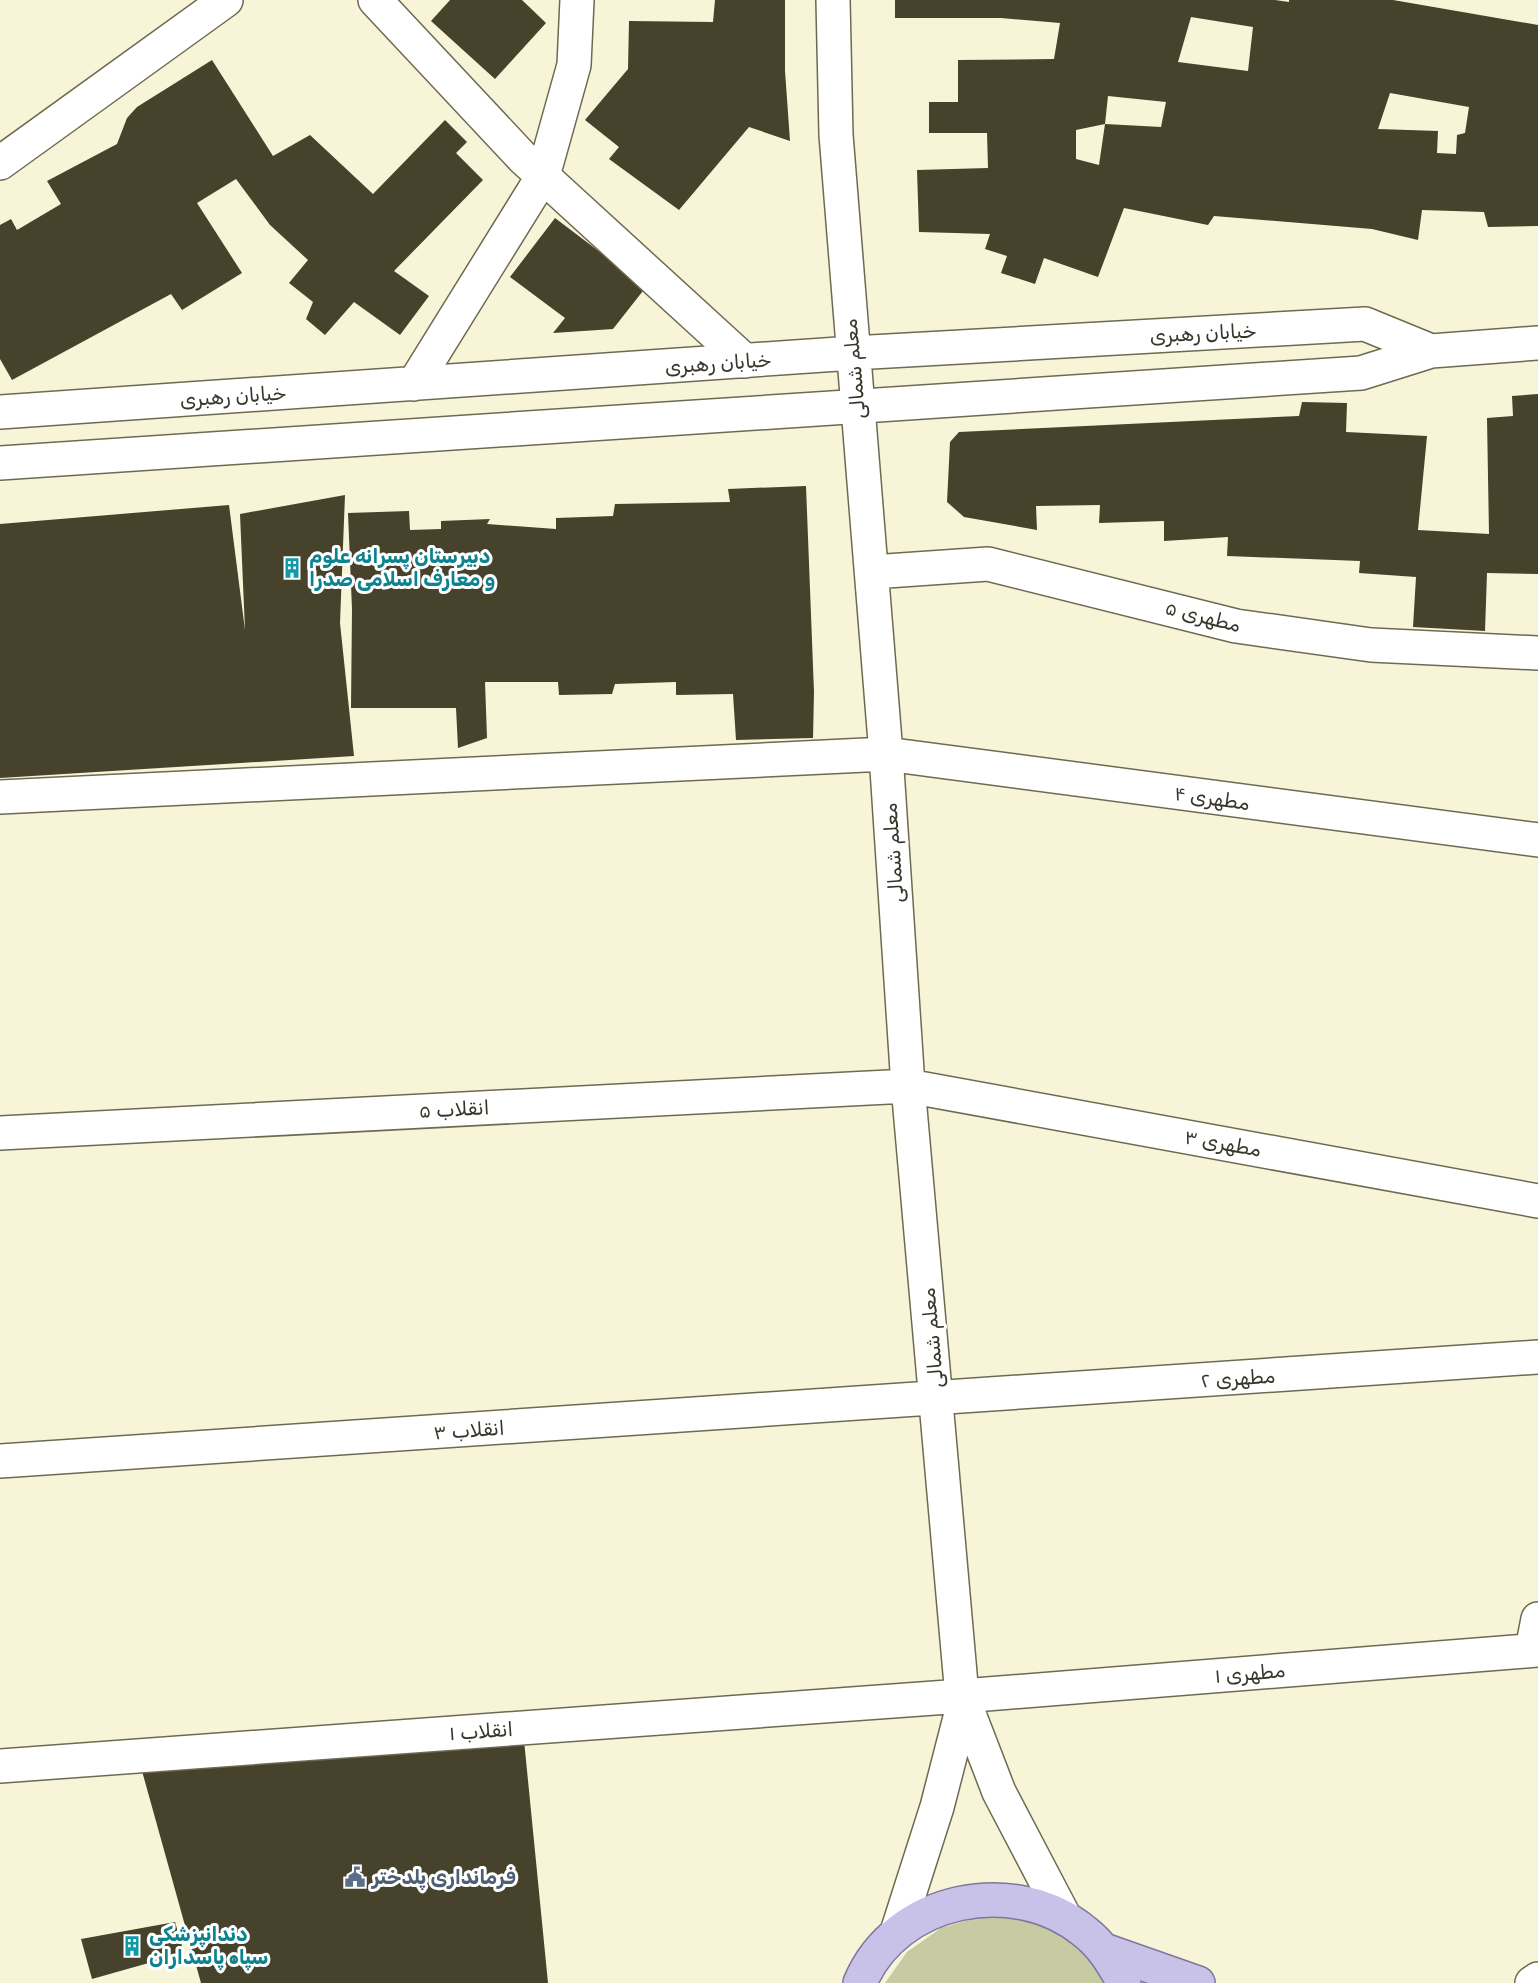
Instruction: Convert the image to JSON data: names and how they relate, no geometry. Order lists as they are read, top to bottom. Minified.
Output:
{"streets":{"street":["خیابان رهبری","معلم شمالی","مطهری ۵","مطهری ۴","انقلاب ۵","مطهری ۳","مطهری ۲","انقلاب ۳","مطهری ۱","انقلاب ۱"]},"crossings":[["خیابان رهبری","معلم شمالی"],["معلم شمالی","مطهری ۵"],["معلم شمالی","مطهری ۴"],["معلم شمالی","انقلاب ۵"],["معلم شمالی","مطهری ۳"],["معلم شمالی","مطهری ۲"],["معلم شمالی","انقلاب ۳"],["معلم شمالی","مطهری ۱"],["معلم شمالی","انقلاب ۱"],["انقلاب ۵","مطهری ۳"],["مطهری ۲","انقلاب ۳"],["مطهری ۱","انقلاب ۱"]],"places":{"building":["دبیرستان پسرانه علوم و معارف اسلامی صدرا","دندانپزشکی سپاه پاسداران"],"public building":["فرمانداری پلدختر"]}}
